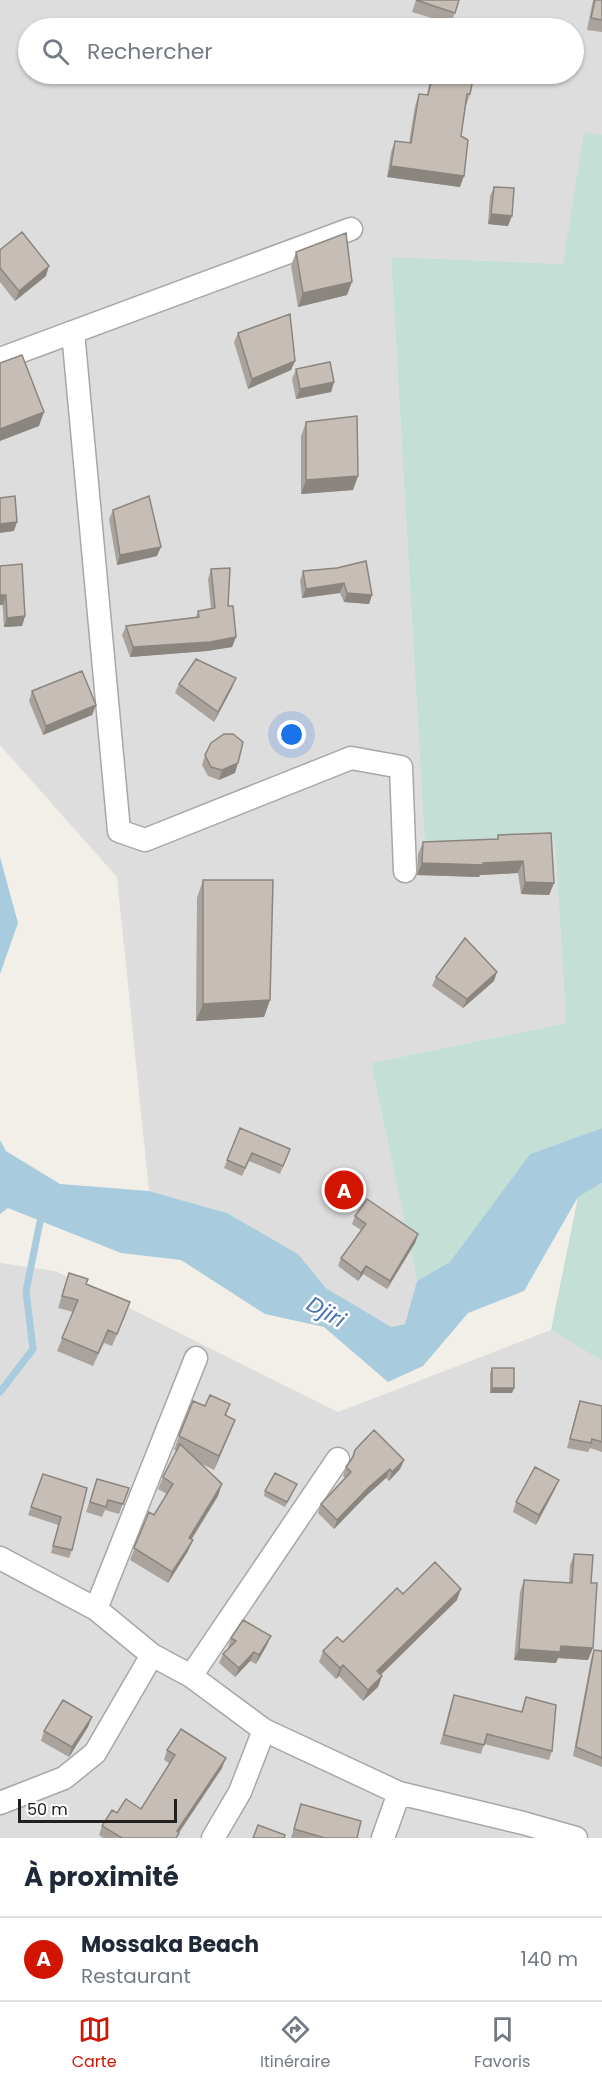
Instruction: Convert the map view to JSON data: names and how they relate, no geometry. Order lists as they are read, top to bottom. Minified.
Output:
{"water":["Djiri"],"scale_bar":"50 m","page":{"search":"Rechercher","pins":"A","scale":"50 m","heading":"À proximité","list":[{"mark":"A","name":"Mossaka Beach","note":"Restaurant","value":"140 m"}],"nav":["Carte","Itinéraire","Favoris"]}}
